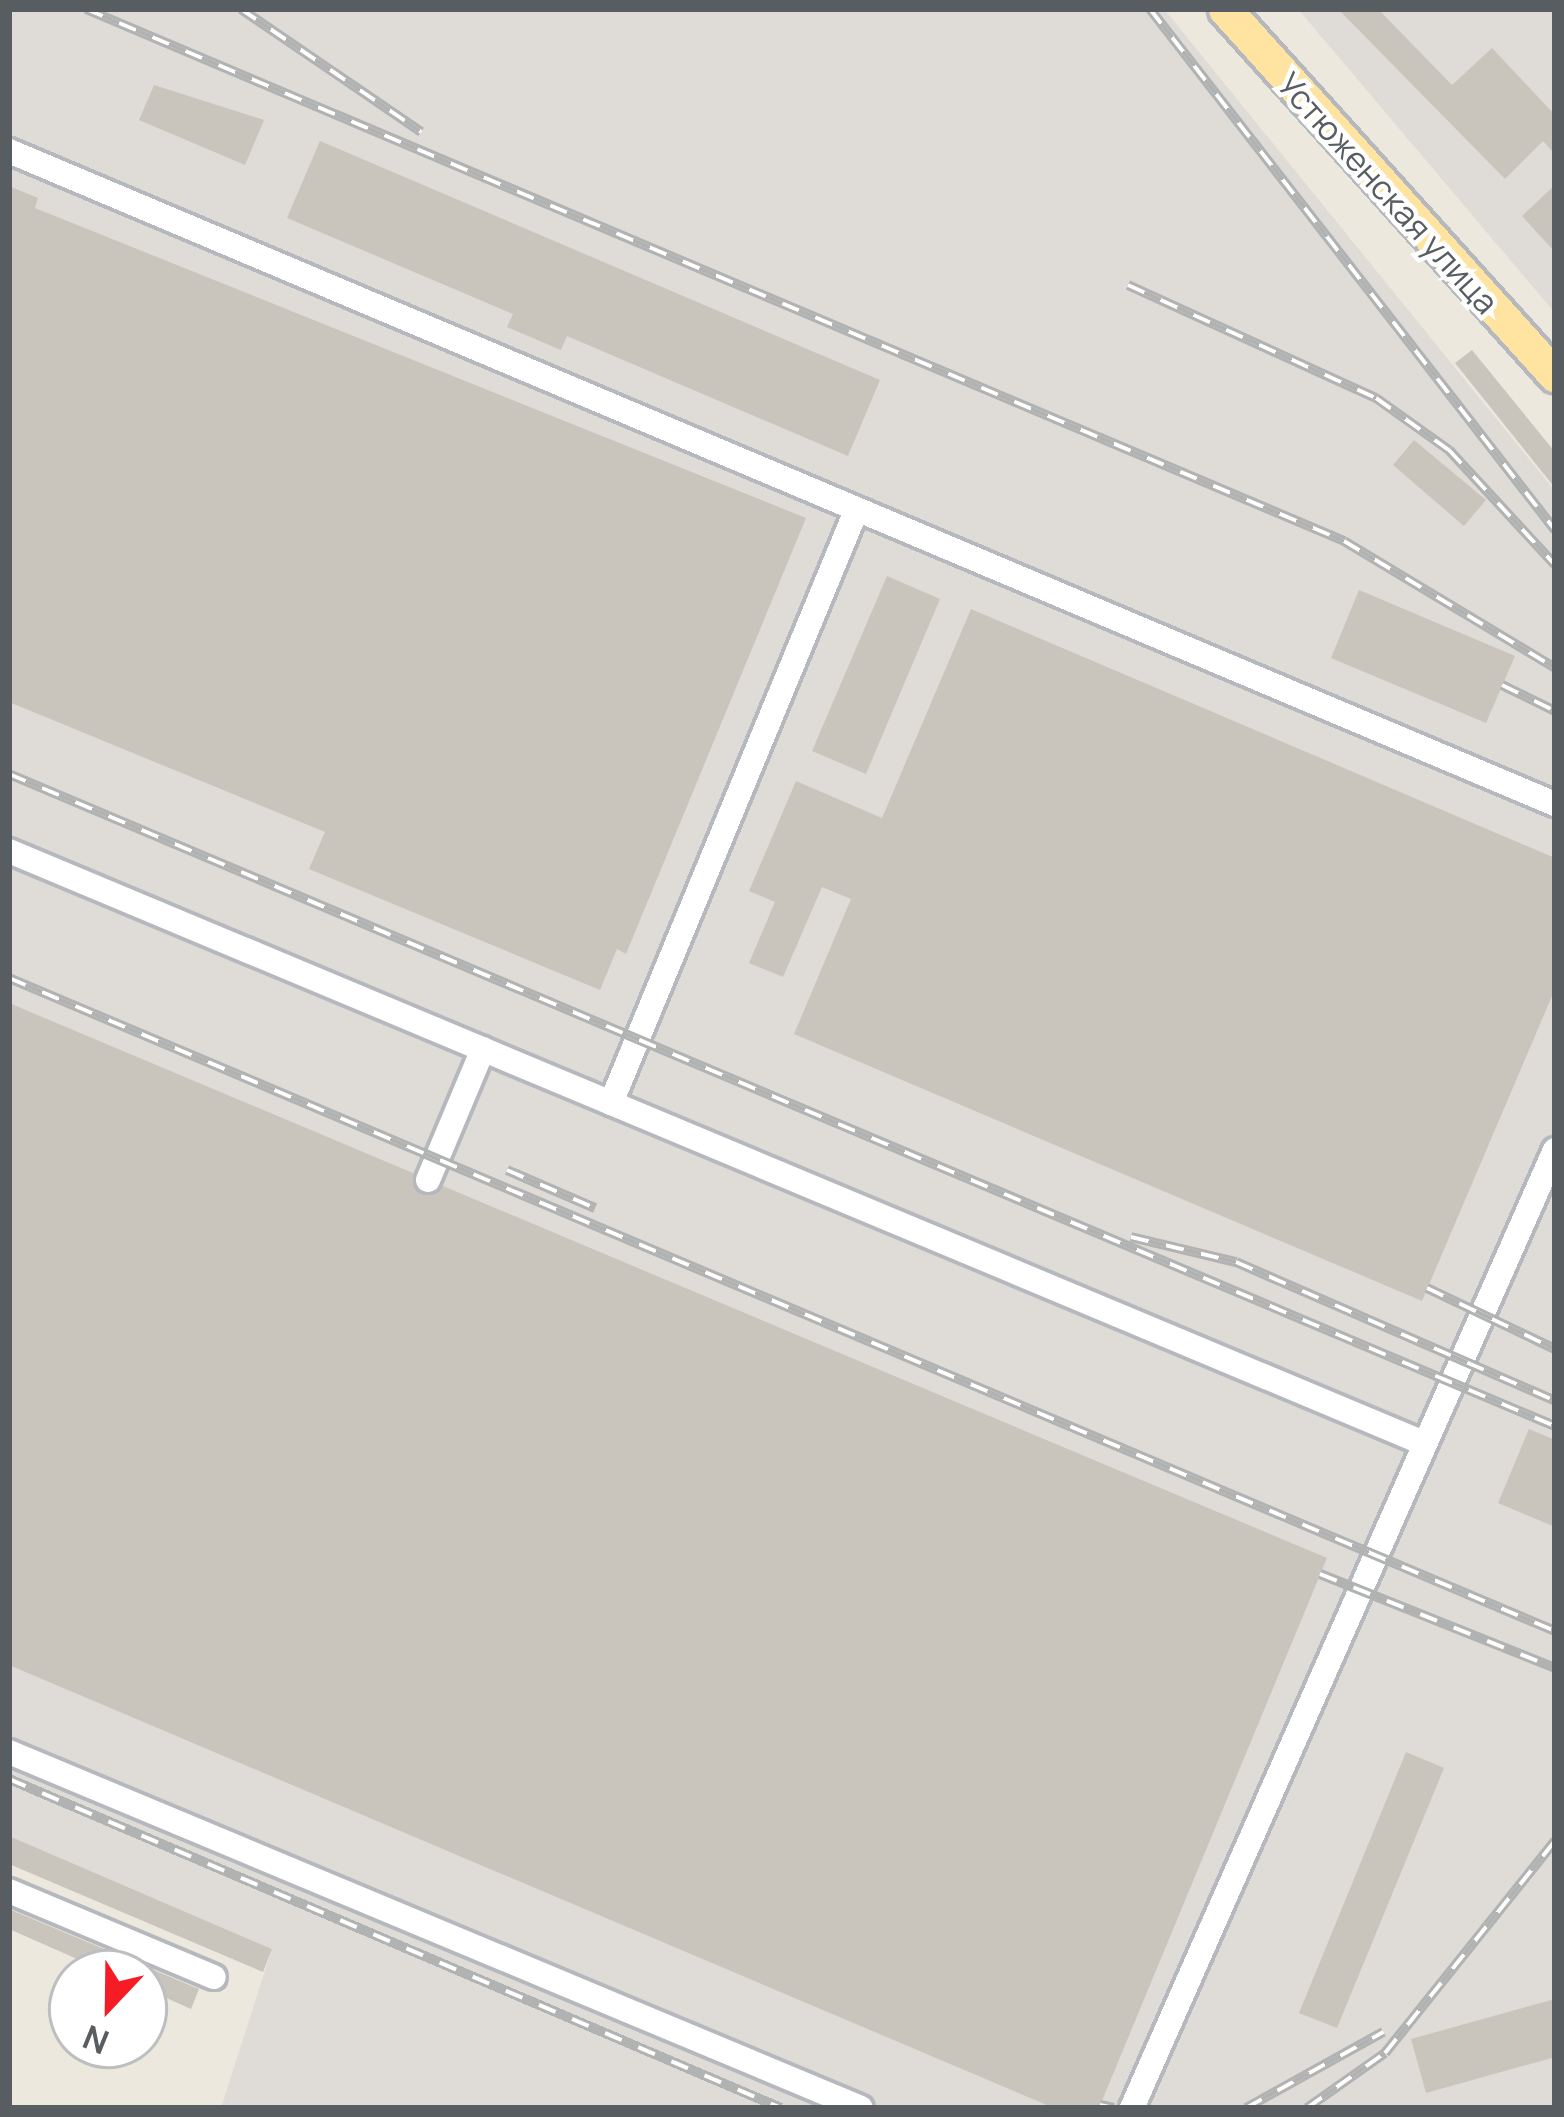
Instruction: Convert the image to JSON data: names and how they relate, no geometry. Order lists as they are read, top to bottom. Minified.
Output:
{"streets":{"main road":["Устюженская улица"]},"north":"bottom"}
